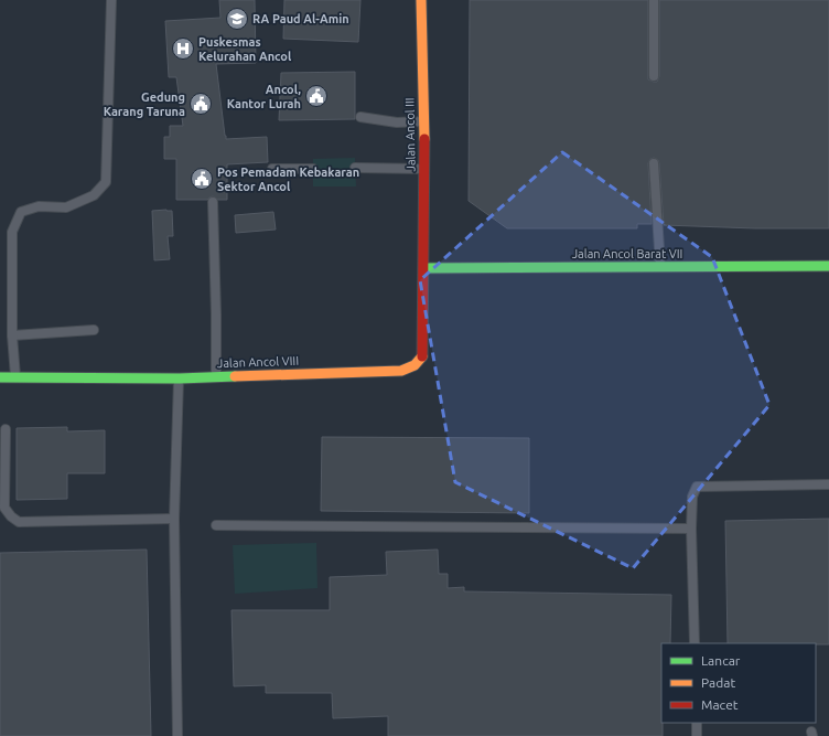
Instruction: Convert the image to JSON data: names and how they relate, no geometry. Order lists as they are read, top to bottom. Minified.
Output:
{"streets":{"street":["Jalan Ancol III","Jalan Ancol Barat VII","Jalan Ancol VIII"]},"crossings":[["Jalan Ancol III","Jalan Ancol Barat VII"],["Jalan Ancol III","Jalan Ancol VIII"],["Jalan Ancol Barat VII","Jalan Ancol VIII"]],"places":{"school or university":["RA Paud Al-Amin"],"hospital":["Puskesmas Kelurahan Ancol"],"public building":["Ancol, Kantor Lurah","Gedung Karang Taruna","Pos Pemadam Kebakaran Sektor Ancol"]},"legend":["Lancar","Padat","Macet"]}
